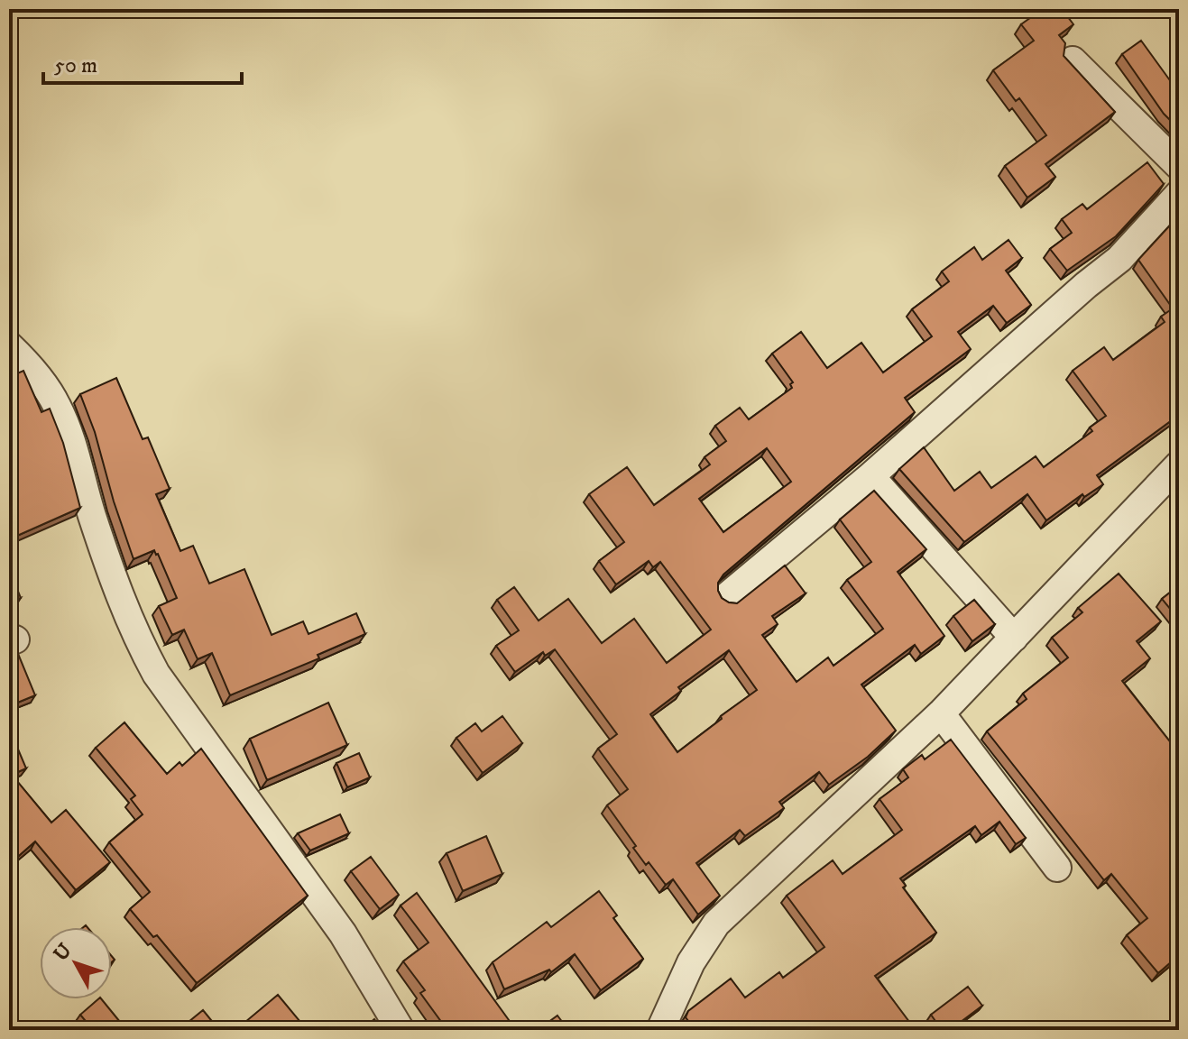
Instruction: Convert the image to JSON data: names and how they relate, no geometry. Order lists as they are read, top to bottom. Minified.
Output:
{"scale_bar":"50 m","north":"top left"}
